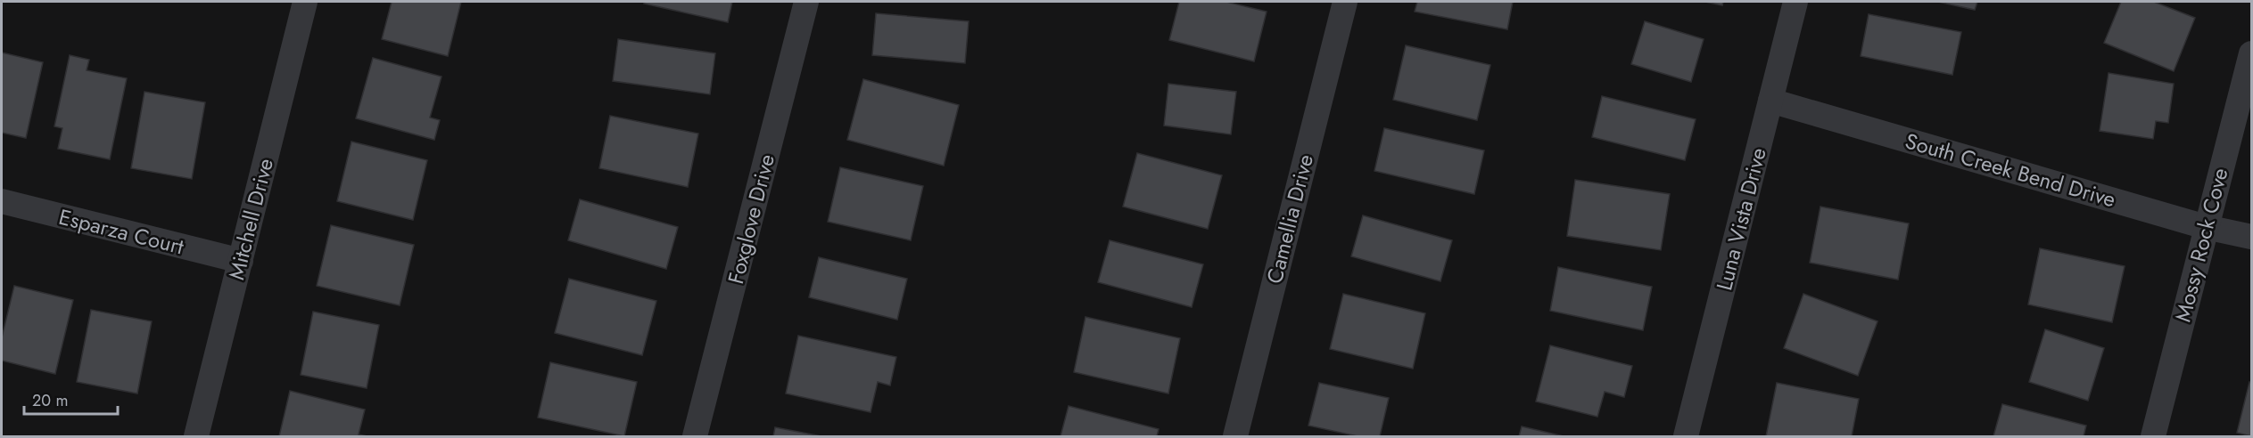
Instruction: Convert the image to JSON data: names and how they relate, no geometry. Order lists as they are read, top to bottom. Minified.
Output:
{"streets":{"street":["South Creek Bend Drive","Mitchell Drive","Foxglove Drive","Camellia Drive","Luna Vista Drive","Esparza Court","Mossy Rock Cove"]},"crossings":[["South Creek Bend Drive","Luna Vista Drive"],["South Creek Bend Drive","Mossy Rock Cove"],["Mitchell Drive","Esparza Court"]],"scale_bar":"20 m"}
